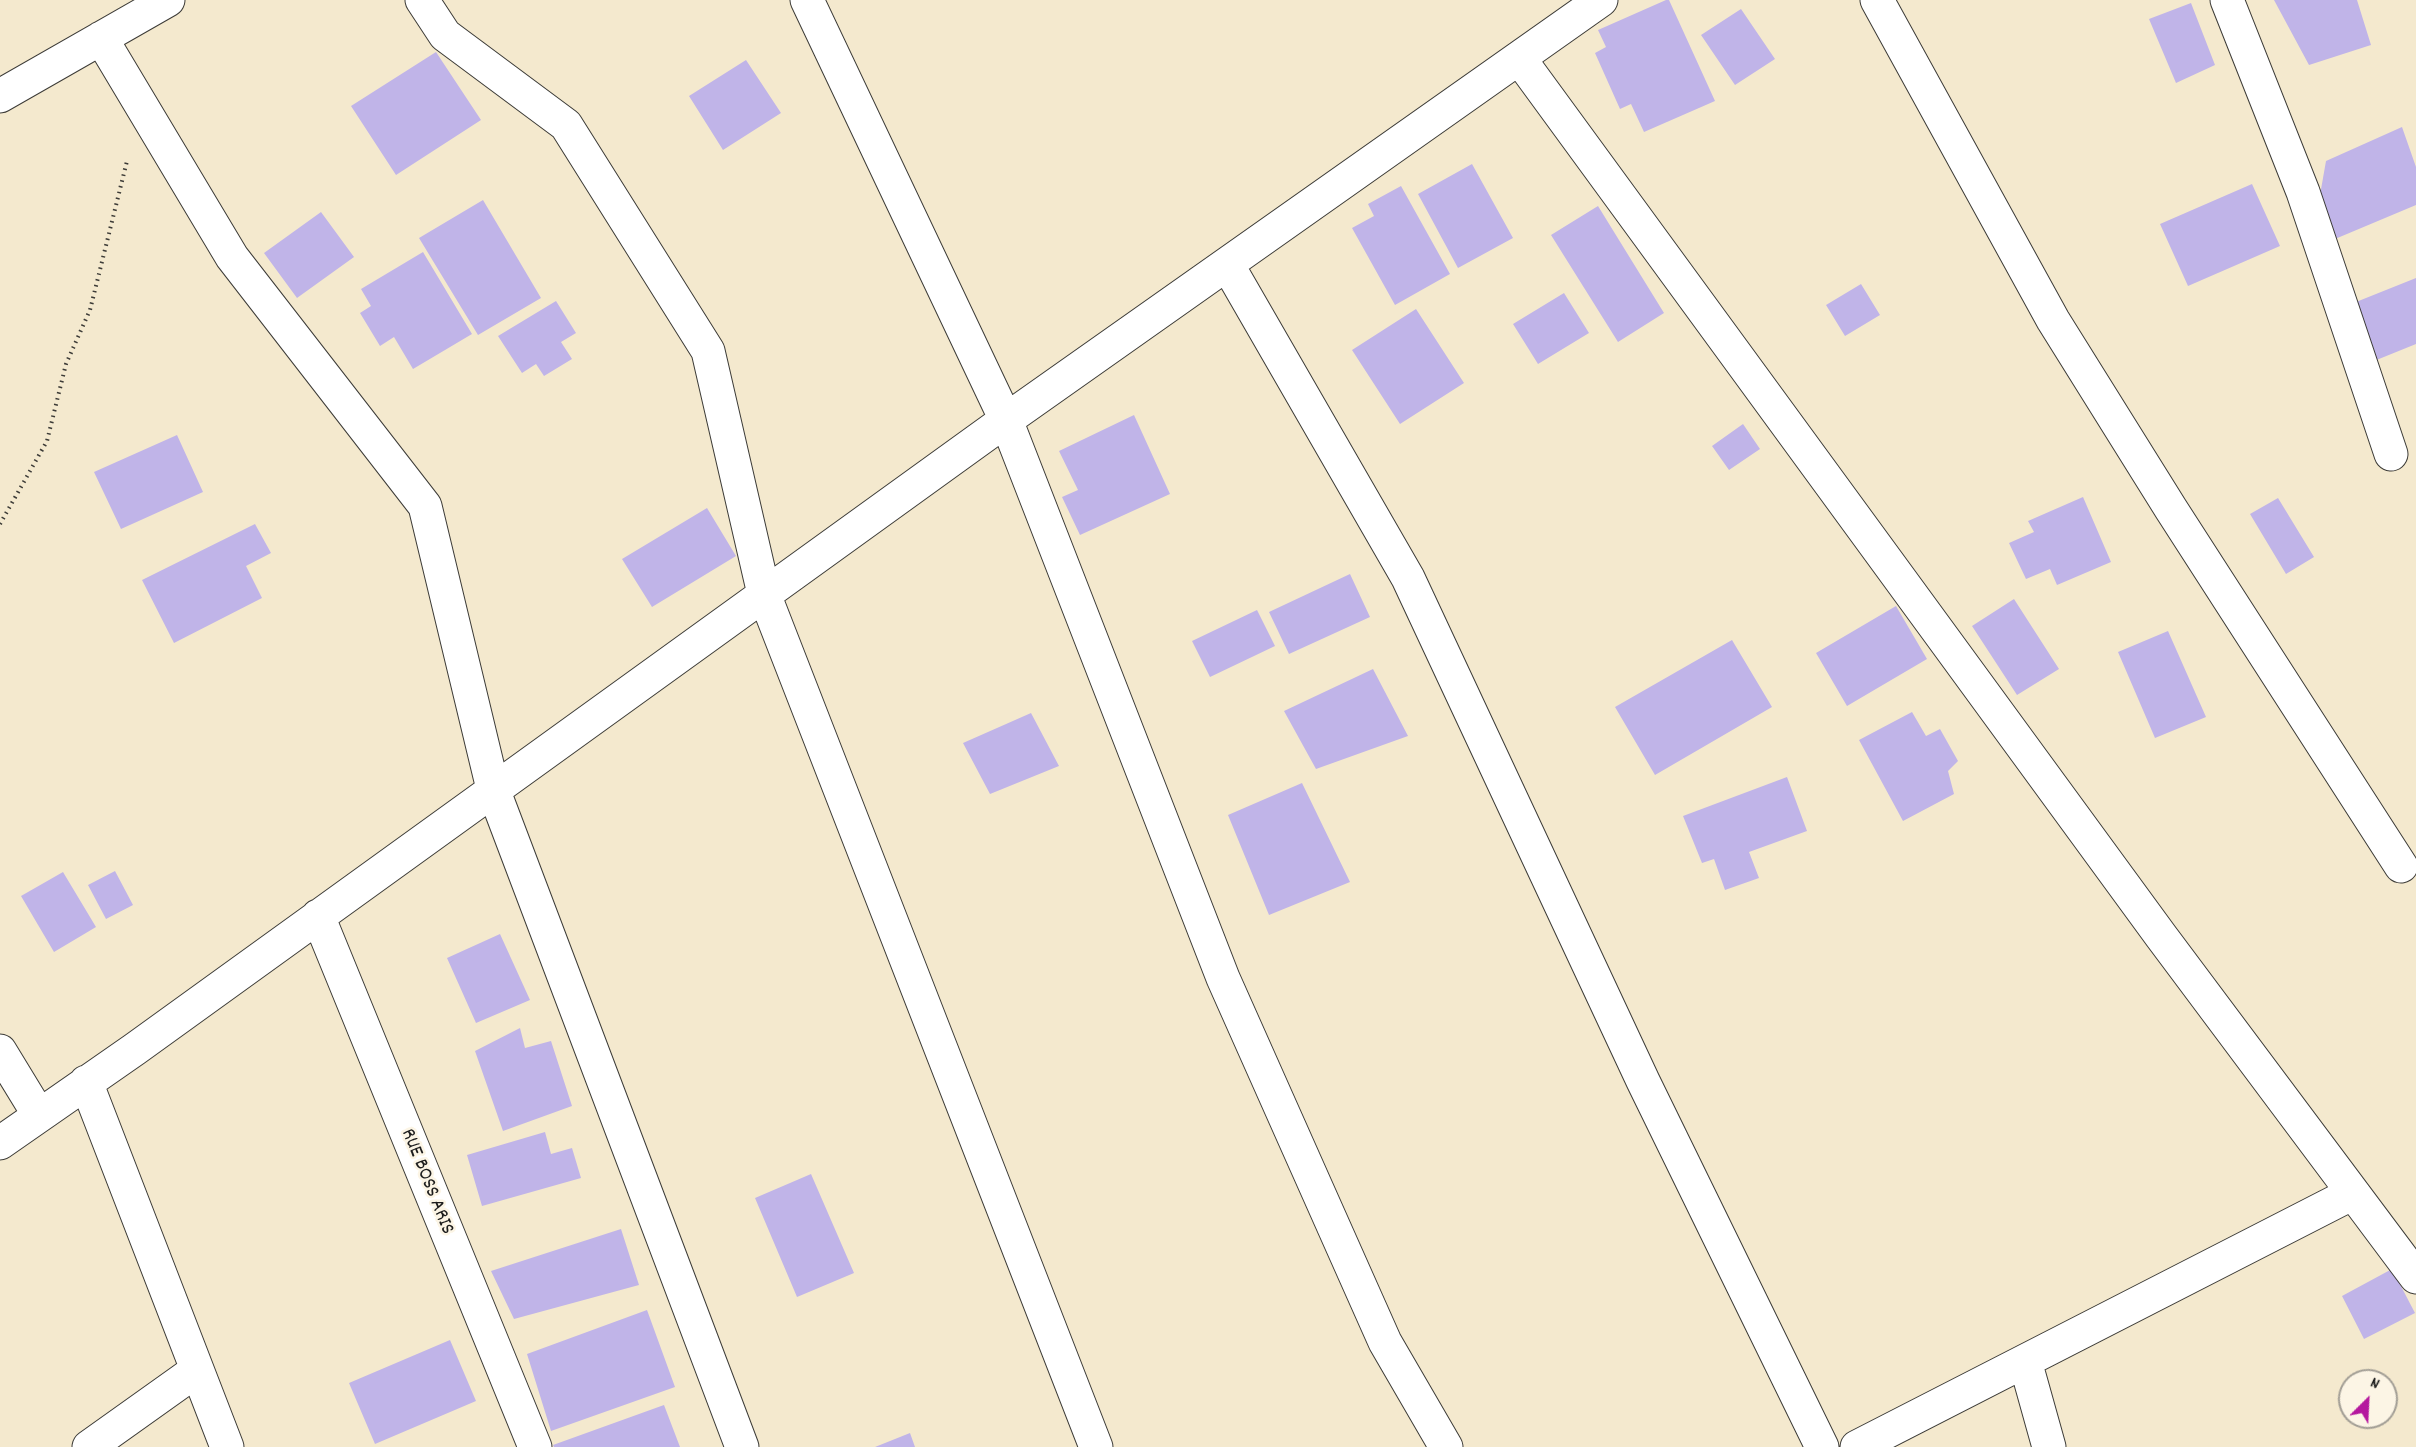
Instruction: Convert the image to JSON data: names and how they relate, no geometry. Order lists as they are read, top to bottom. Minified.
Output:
{"streets":{"street":["RUE BOSS ARIS"]},"north":"top right"}
